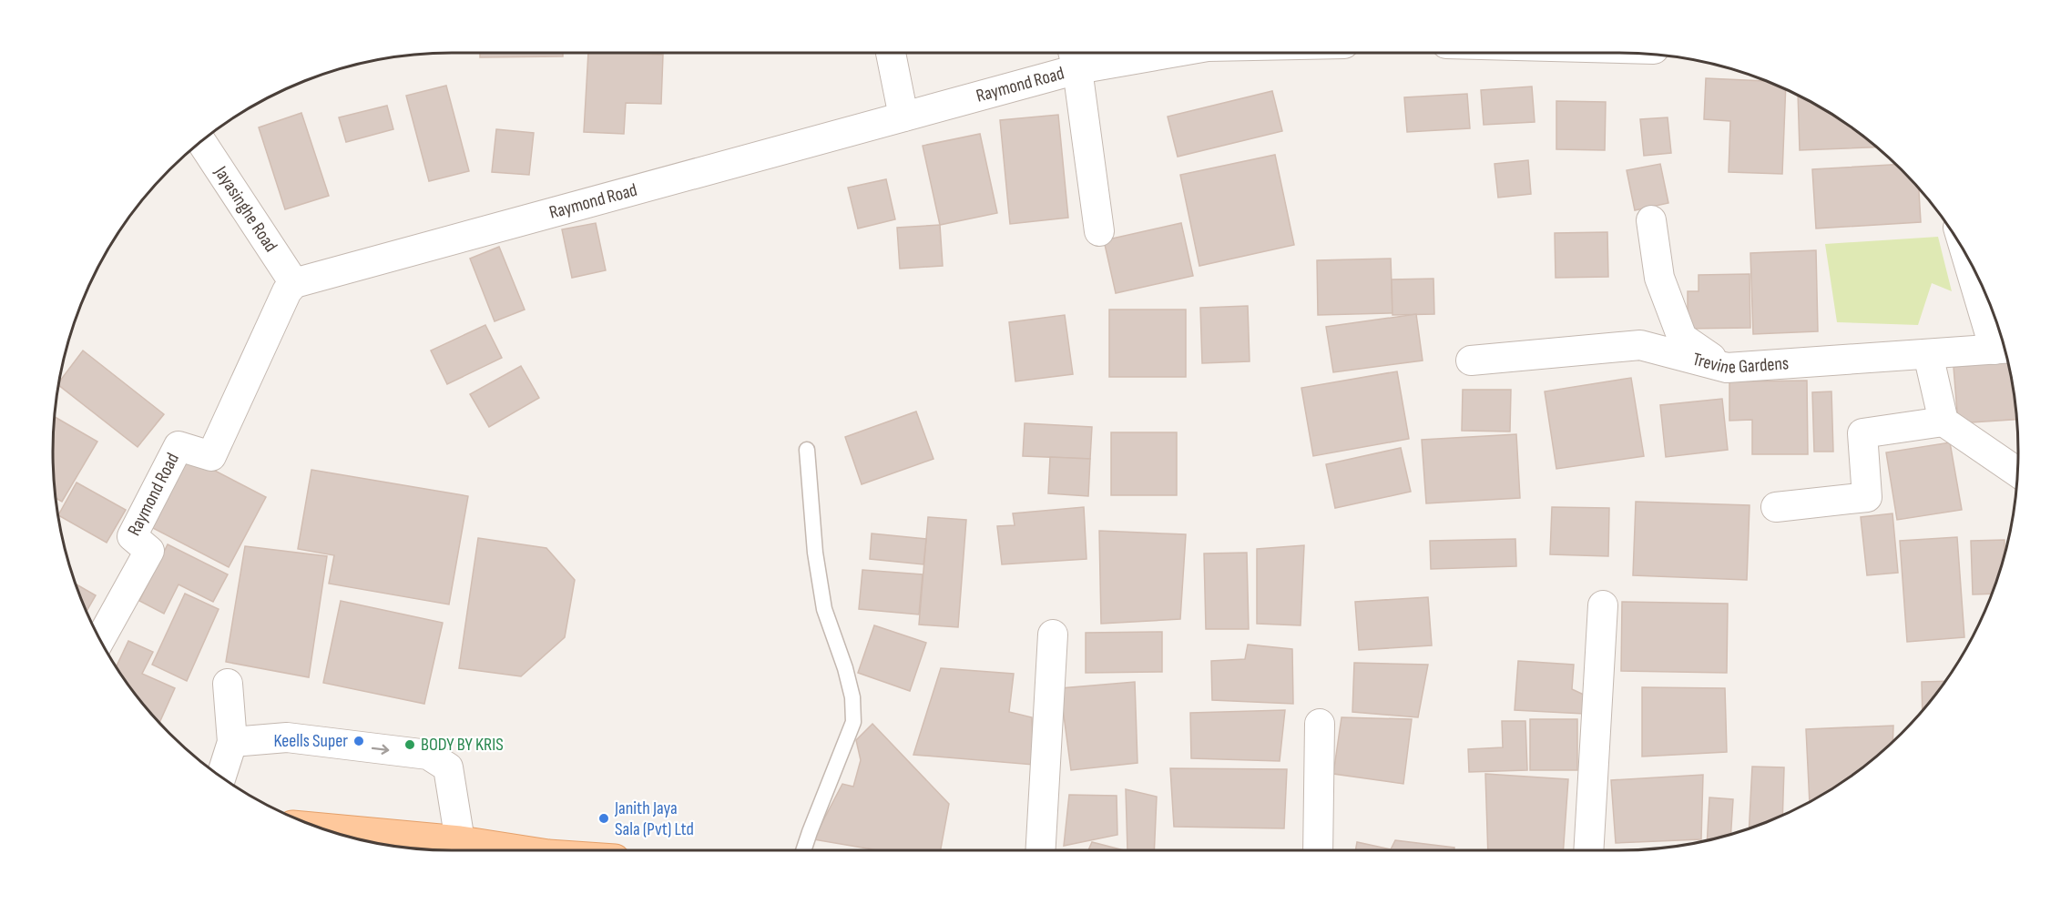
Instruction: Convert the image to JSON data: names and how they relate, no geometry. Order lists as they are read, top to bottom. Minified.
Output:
{"streets":{"street":["Raymond Road","Jayasinghe Road","Trevine Gardens"]},"crossings":[["Raymond Road","Jayasinghe Road"]],"places":["Keells Super","BODY BY KRIS","Janith Jaya Sala (Pvt) Ltd"]}
